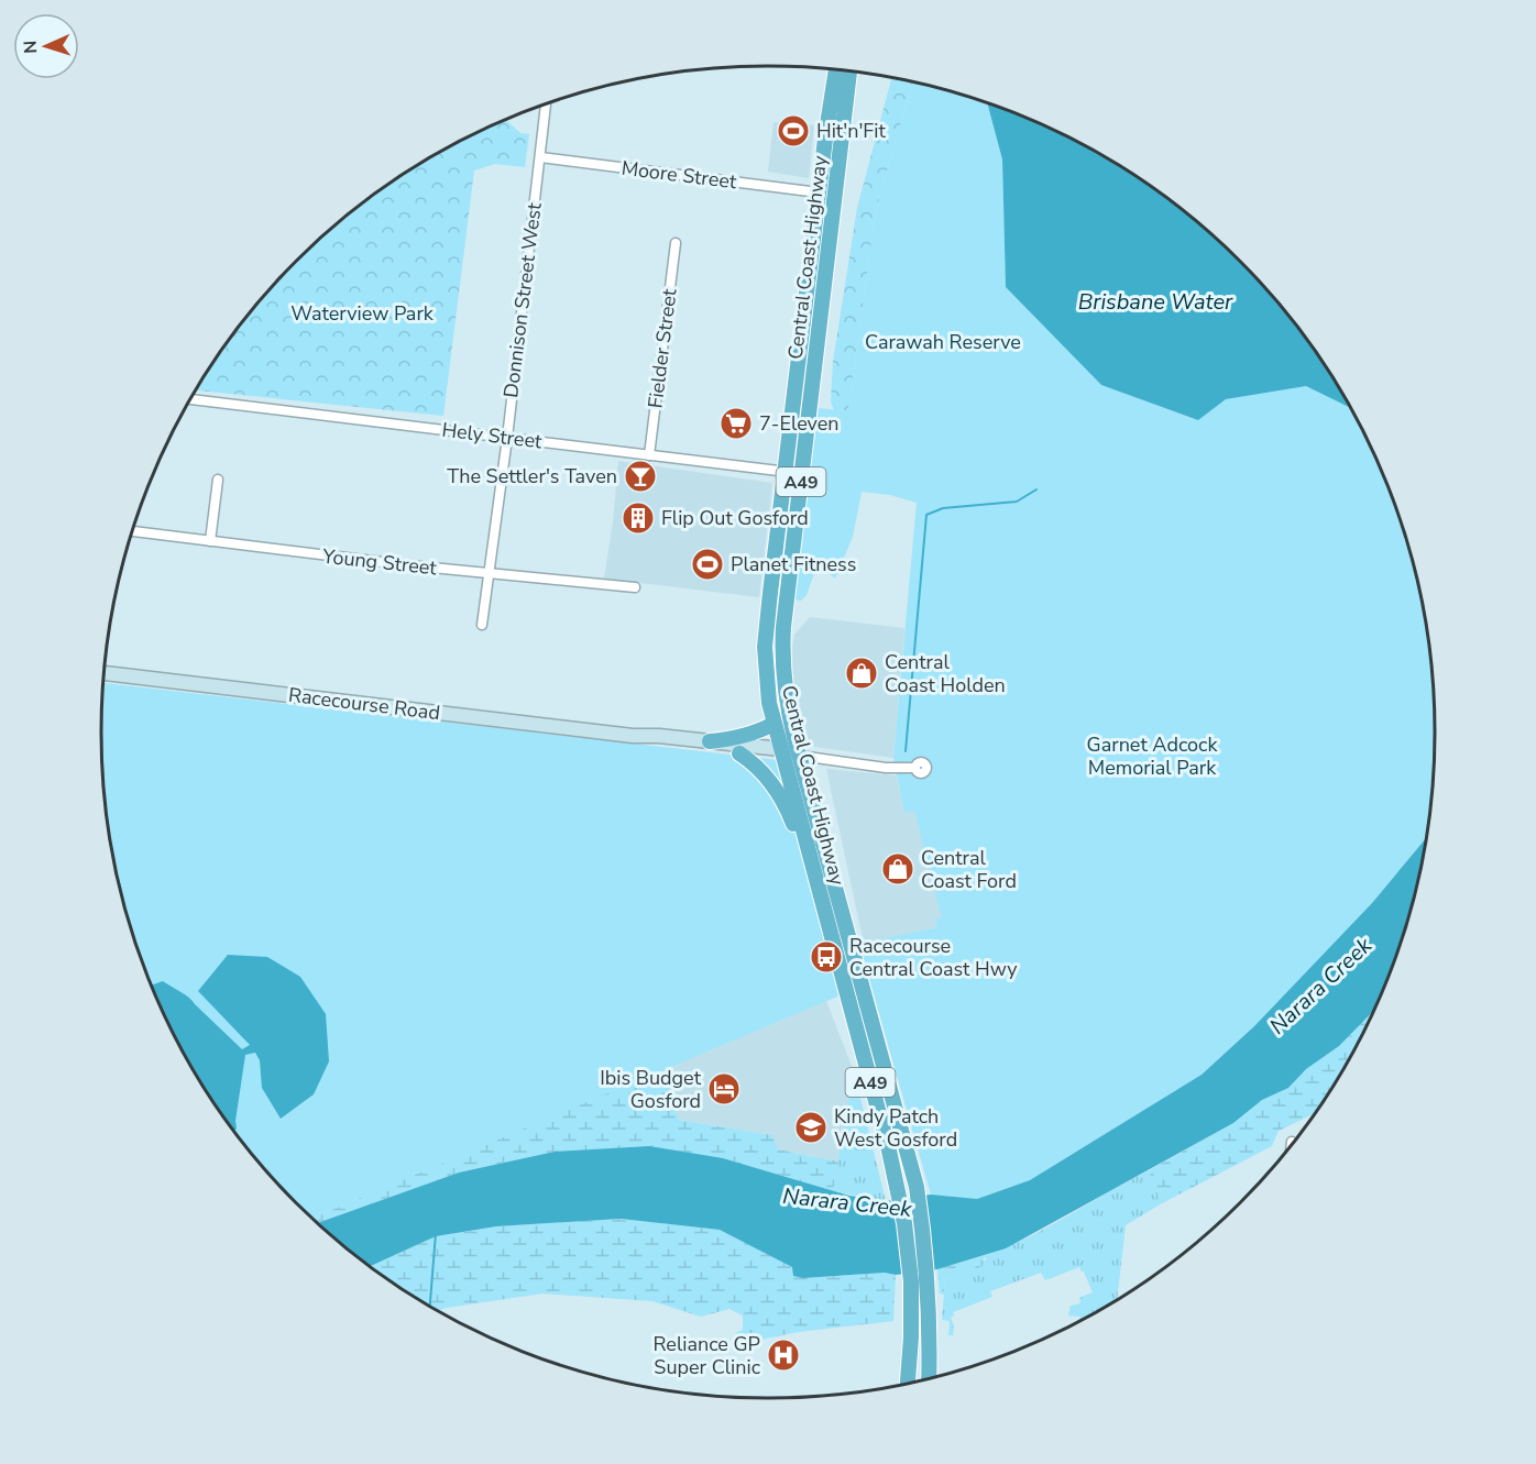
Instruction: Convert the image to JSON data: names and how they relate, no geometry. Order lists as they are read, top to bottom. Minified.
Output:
{"streets":{"highway":["Central Coast Highway","A49"],"main road":["Racecourse Road"],"street":["Moore Street","Donnison Street West","Fielder Street","Hely Street","Young Street"]},"crossings":[["Moore Street","Central Coast Highway"],["Moore Street","Donnison Street West"],["Central Coast Highway","Hely Street"],["Central Coast Highway","Racecourse Road"],["Donnison Street West","Hely Street"],["Donnison Street West","Young Street"],["Fielder Street","Hely Street"]],"water":["Brisbane Water","Narara Creek"],"parks":["Waterview Park","Carawah Reserve","Garnet Adcock Memorial Park"],"places":{"sports":["Hit'n'Fit","Planet Fitness"],"supermarket":["7-Eleven"],"bar":["The Settler's Taven"],"building":["Flip Out Gosford"],"shop":["Central Coast Holden","Central Coast Ford"],"bus stop":["Racecourse Central Coast Hwy"],"hotel":["Ibis Budget Gosford"],"school or university":["Kindy Patch West Gosford"],"hospital":["Reliance GP Super Clinic"]},"north":"left"}
